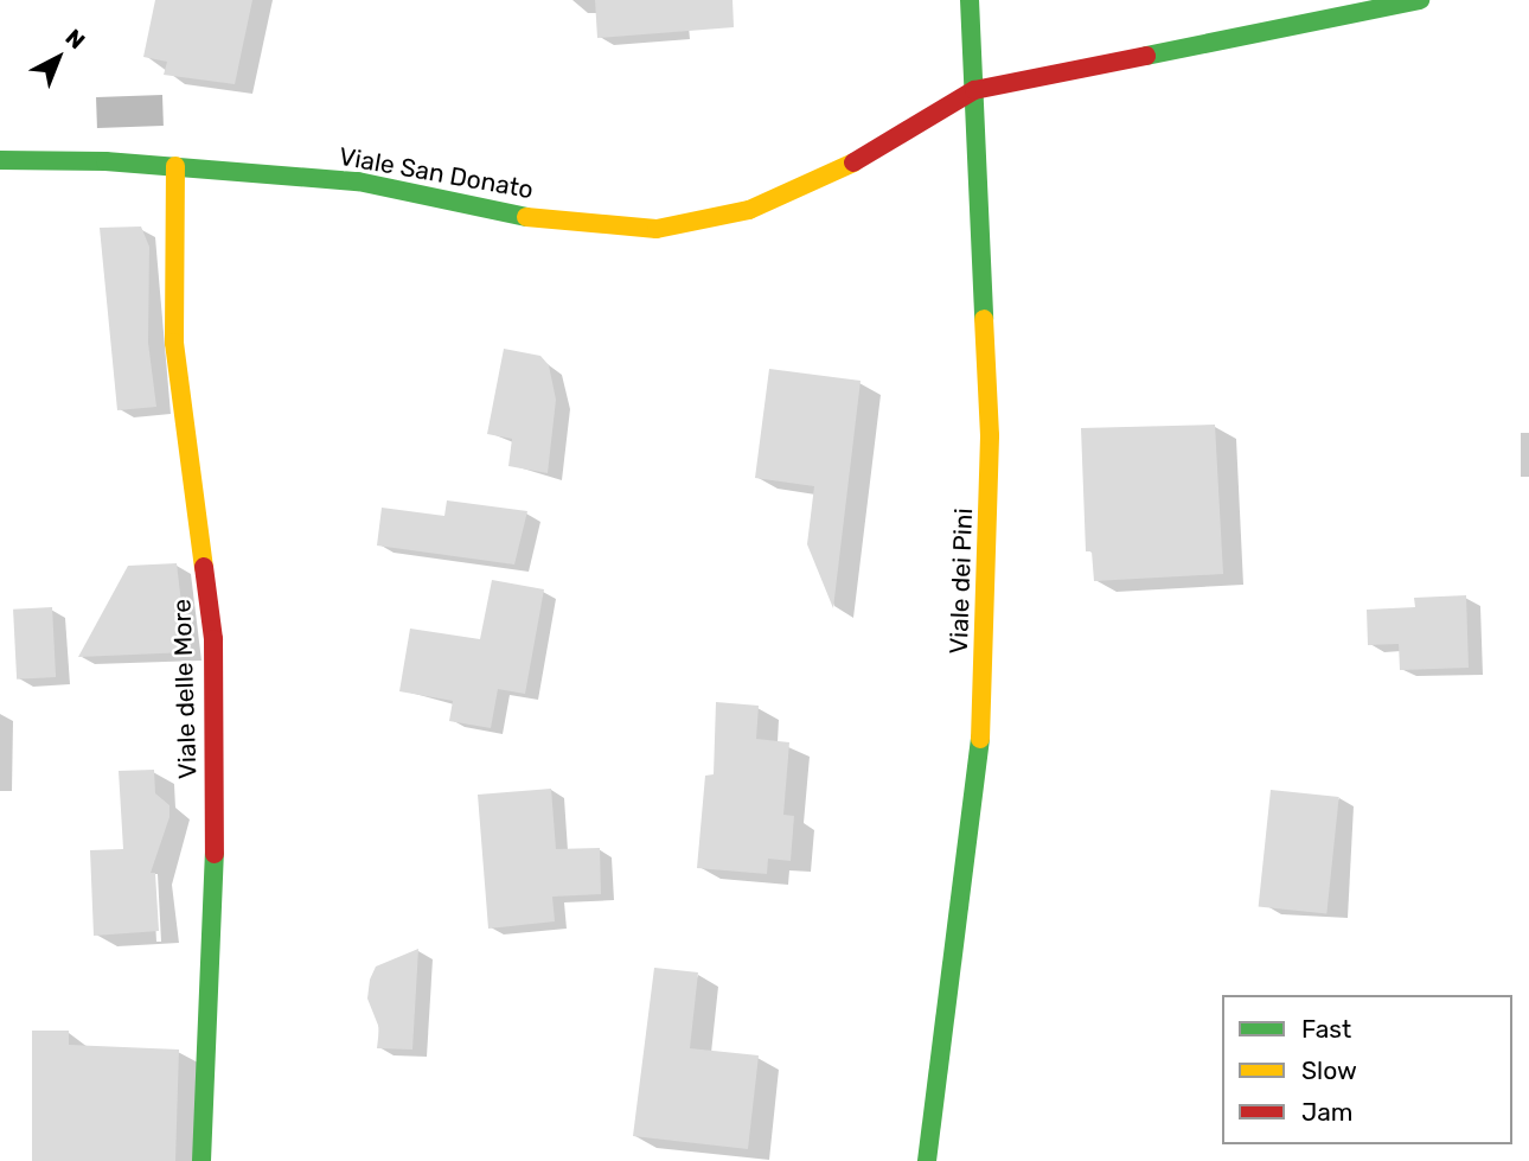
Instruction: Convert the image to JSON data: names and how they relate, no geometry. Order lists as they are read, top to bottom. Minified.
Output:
{"streets":{"street":["Viale San Donato","Viale dei Pini","Viale delle More"]},"crossings":[["Viale San Donato","Viale dei Pini"],["Viale San Donato","Viale delle More"]],"legend":["Fast","Slow","Jam"],"north":"top right"}
